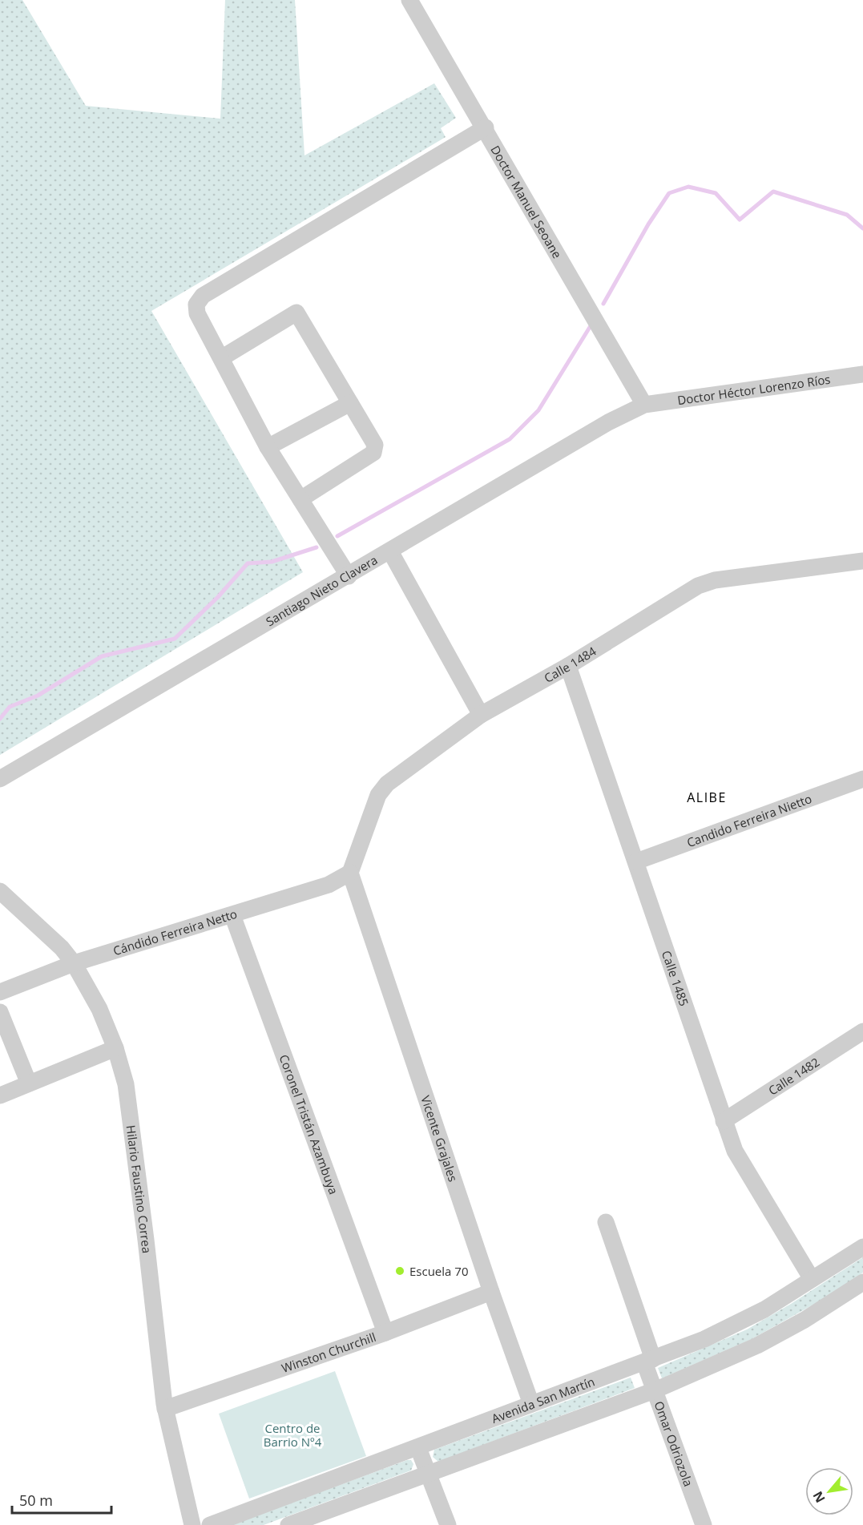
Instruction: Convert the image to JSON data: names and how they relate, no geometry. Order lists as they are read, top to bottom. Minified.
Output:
{"streets":{"street":["Doctor Manuel Seoane","Doctor Héctor Lorenzo Ríos","Santiago Nieto Clavera","Calle 1484","Candido Ferreira Nietto","Cándido Ferreira Netto","Calle 1485","Calle 1482","Coronel Tristán Azambuya","Vicente Grajales","Hilario Faustino Correa","Winston Churchill","Avenida San Martín","Omar Odriozola"]},"crossings":[["Doctor Manuel Seoane","Doctor Héctor Lorenzo Ríos"],["Doctor Manuel Seoane","Santiago Nieto Clavera"],["Doctor Héctor Lorenzo Ríos","Santiago Nieto Clavera"],["Calle 1484","Cándido Ferreira Netto"],["Calle 1484","Calle 1485"],["Calle 1484","Vicente Grajales"],["Candido Ferreira Nietto","Calle 1485"],["Cándido Ferreira Netto","Coronel Tristán Azambuya"],["Cándido Ferreira Netto","Vicente Grajales"],["Cándido Ferreira Netto","Hilario Faustino Correa"],["Calle 1485","Calle 1482"],["Calle 1485","Avenida San Martín"],["Coronel Tristán Azambuya","Winston Churchill"],["Vicente Grajales","Winston Churchill"],["Vicente Grajales","Avenida San Martín"],["Hilario Faustino Correa","Winston Churchill"],["Avenida San Martín","Omar Odriozola"]],"districts":["ALIBE"],"parks":["Centro de Barrio Nº4"],"places":["Escuela 70"],"scale_bar":"50 m","north":"bottom left"}
